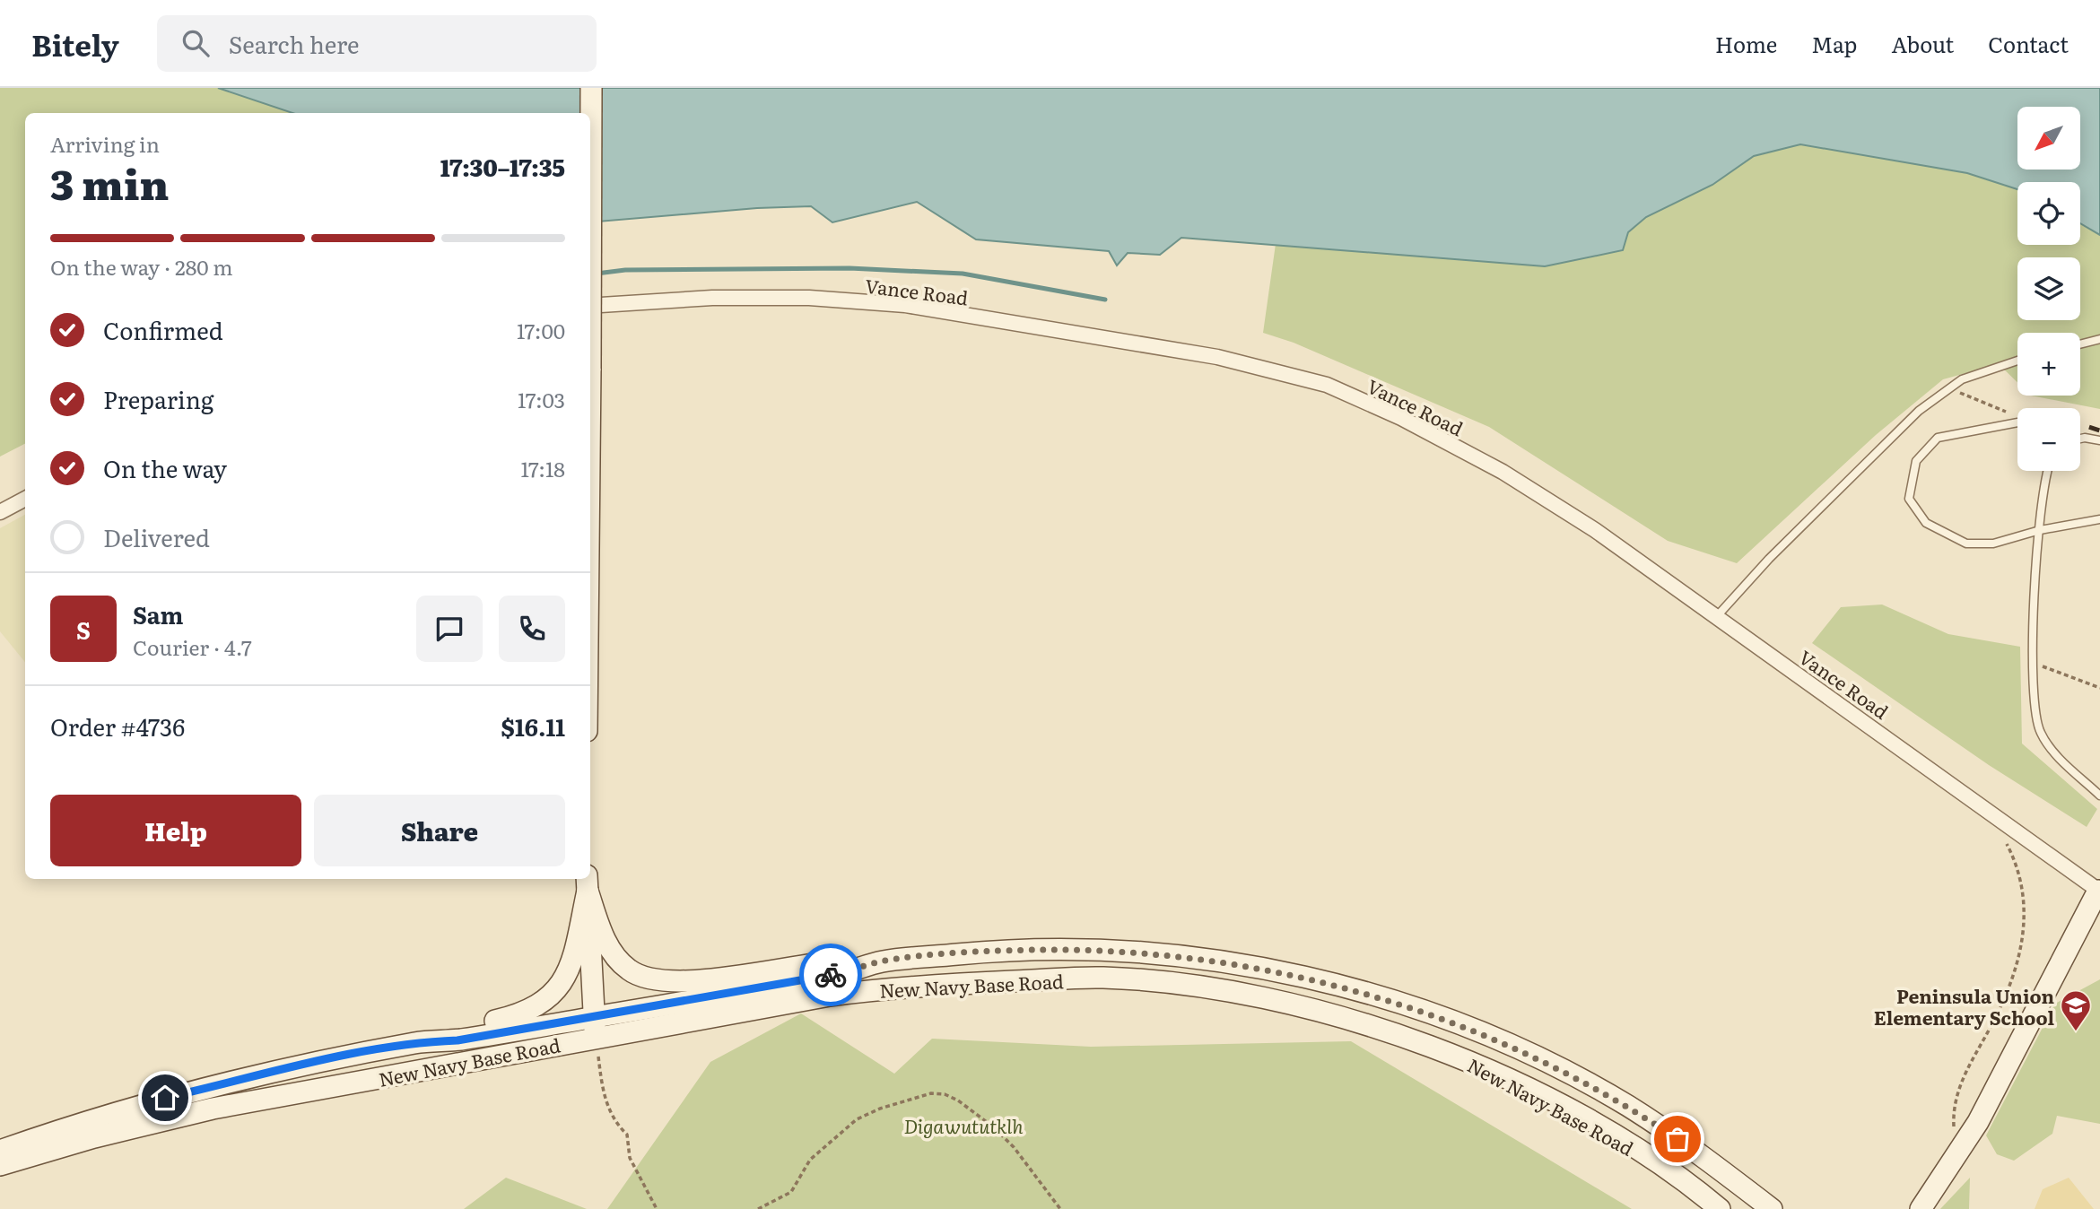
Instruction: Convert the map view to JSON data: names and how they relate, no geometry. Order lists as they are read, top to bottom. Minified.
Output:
{"streets":{"main road":["New Navy Base Road"],"street":["Vance Road"]},"parks":["Digawututklh"],"places":{"school or university":["Peninsula Union Elementary School"]},"north":"bottom left","page":{"header":"Bitely","search":"Search here","nav":["Home","Map","About","Contact"],"map_buttons":["+","−"],"heading":["3 min","Arriving in","17:30–17:35"],"panel":["Sam","Courier · 4.7","Order #4736","$16.11"],"bar":"On the way · 280 m","list":[["Confirmed","17:00"],["Preparing","17:03"],["On the way","17:18"],"Delivered"],"round":"S","buttons":["Help","Share"]}}
